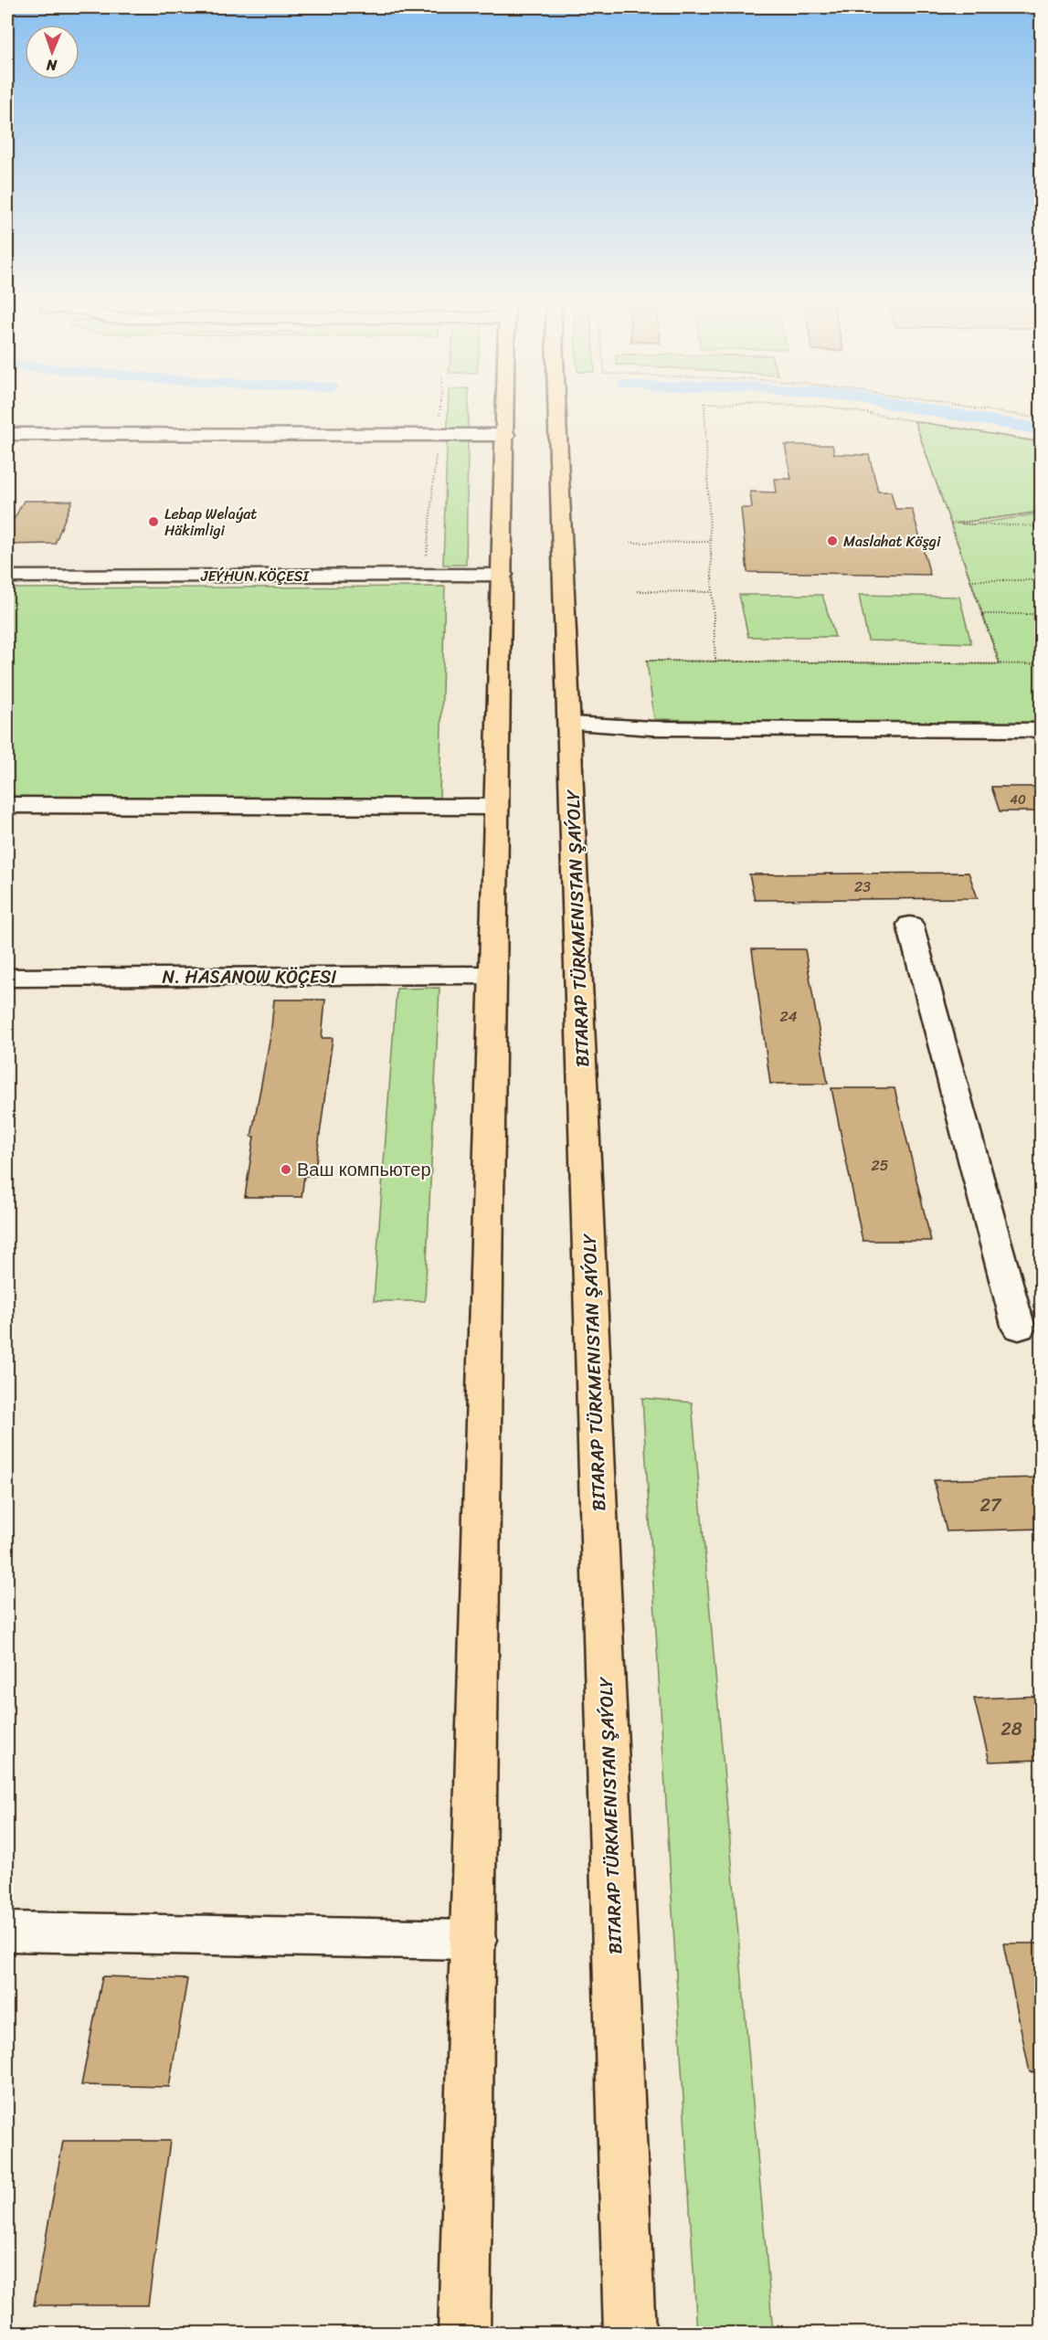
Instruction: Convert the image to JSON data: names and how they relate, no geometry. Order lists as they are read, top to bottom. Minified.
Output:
{"streets":{"main road":["BITARAP TÜRKMENISTAN ŞAÝOLY"],"street":["JEÝHUN KÖÇESI","N. HASANOW KÖÇESI"]},"places":["Lebap Welaýat Häkimligi","Maslahat Köşgi","Ваш компьютер"],"house_numbers":["40","23","24","25","27","28"],"north":"bottom"}
